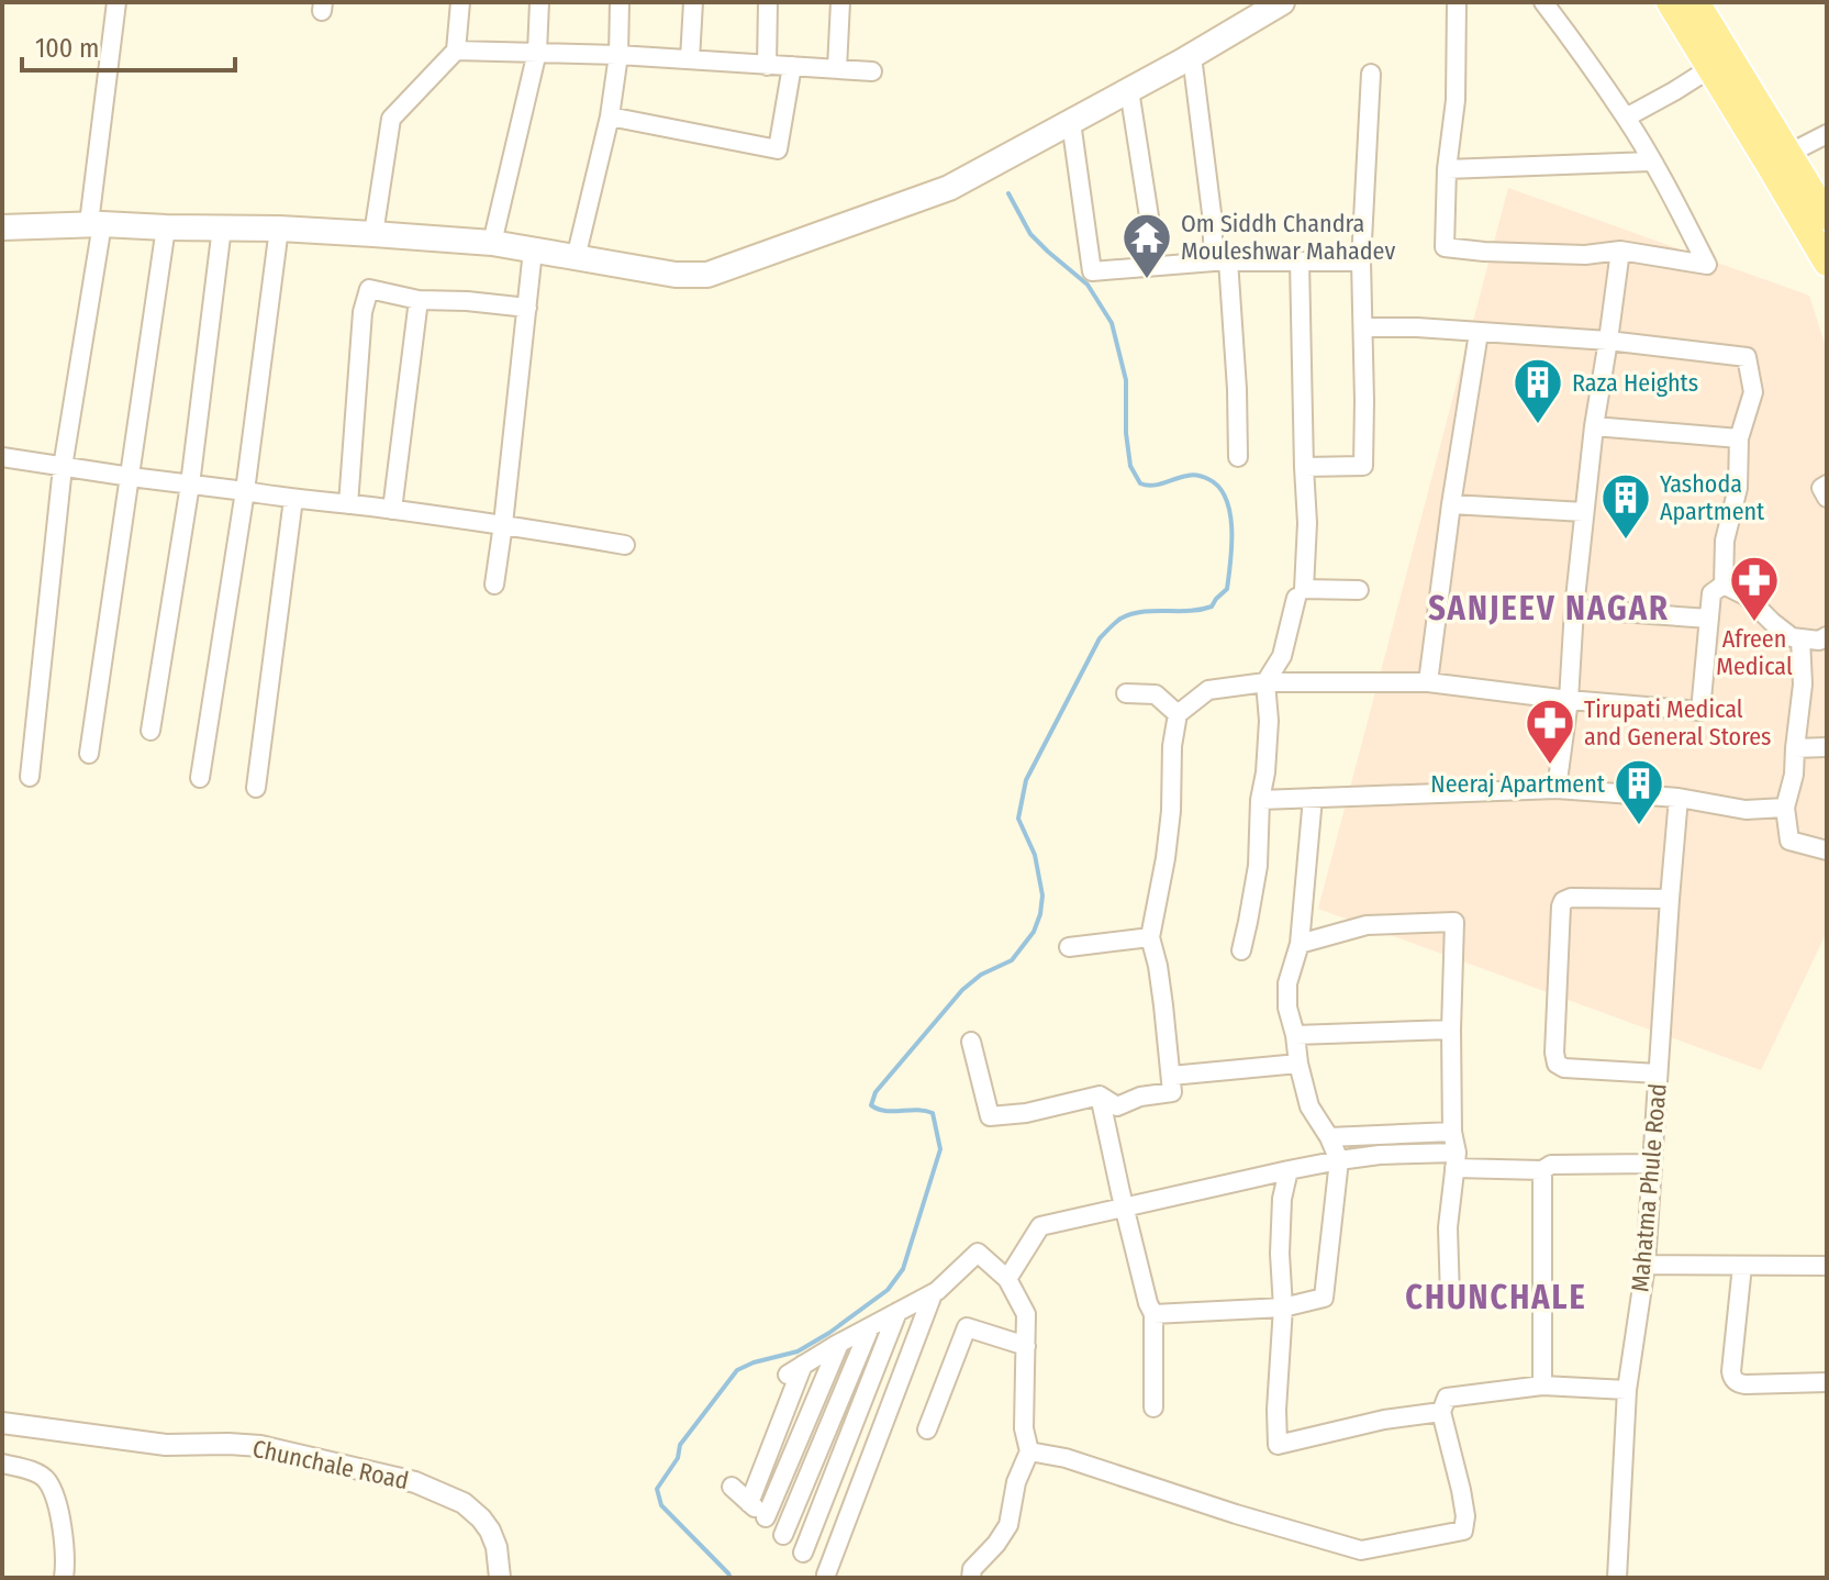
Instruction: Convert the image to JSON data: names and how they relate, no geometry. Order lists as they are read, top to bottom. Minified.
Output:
{"streets":{"street":["Mahatma Phule Road","Chunchale Road"]},"districts":["SANJEEV NAGAR","CHUNCHALE"],"places":{"temple":["Om Siddh Chandra Mouleshwar Mahadev"],"building":["Raza Heights","Yashoda Apartment","Neeraj Apartment"],"pharmacy":["Afreen Medical","Tirupati Medical and General Stores"]},"scale_bar":"100 m"}
